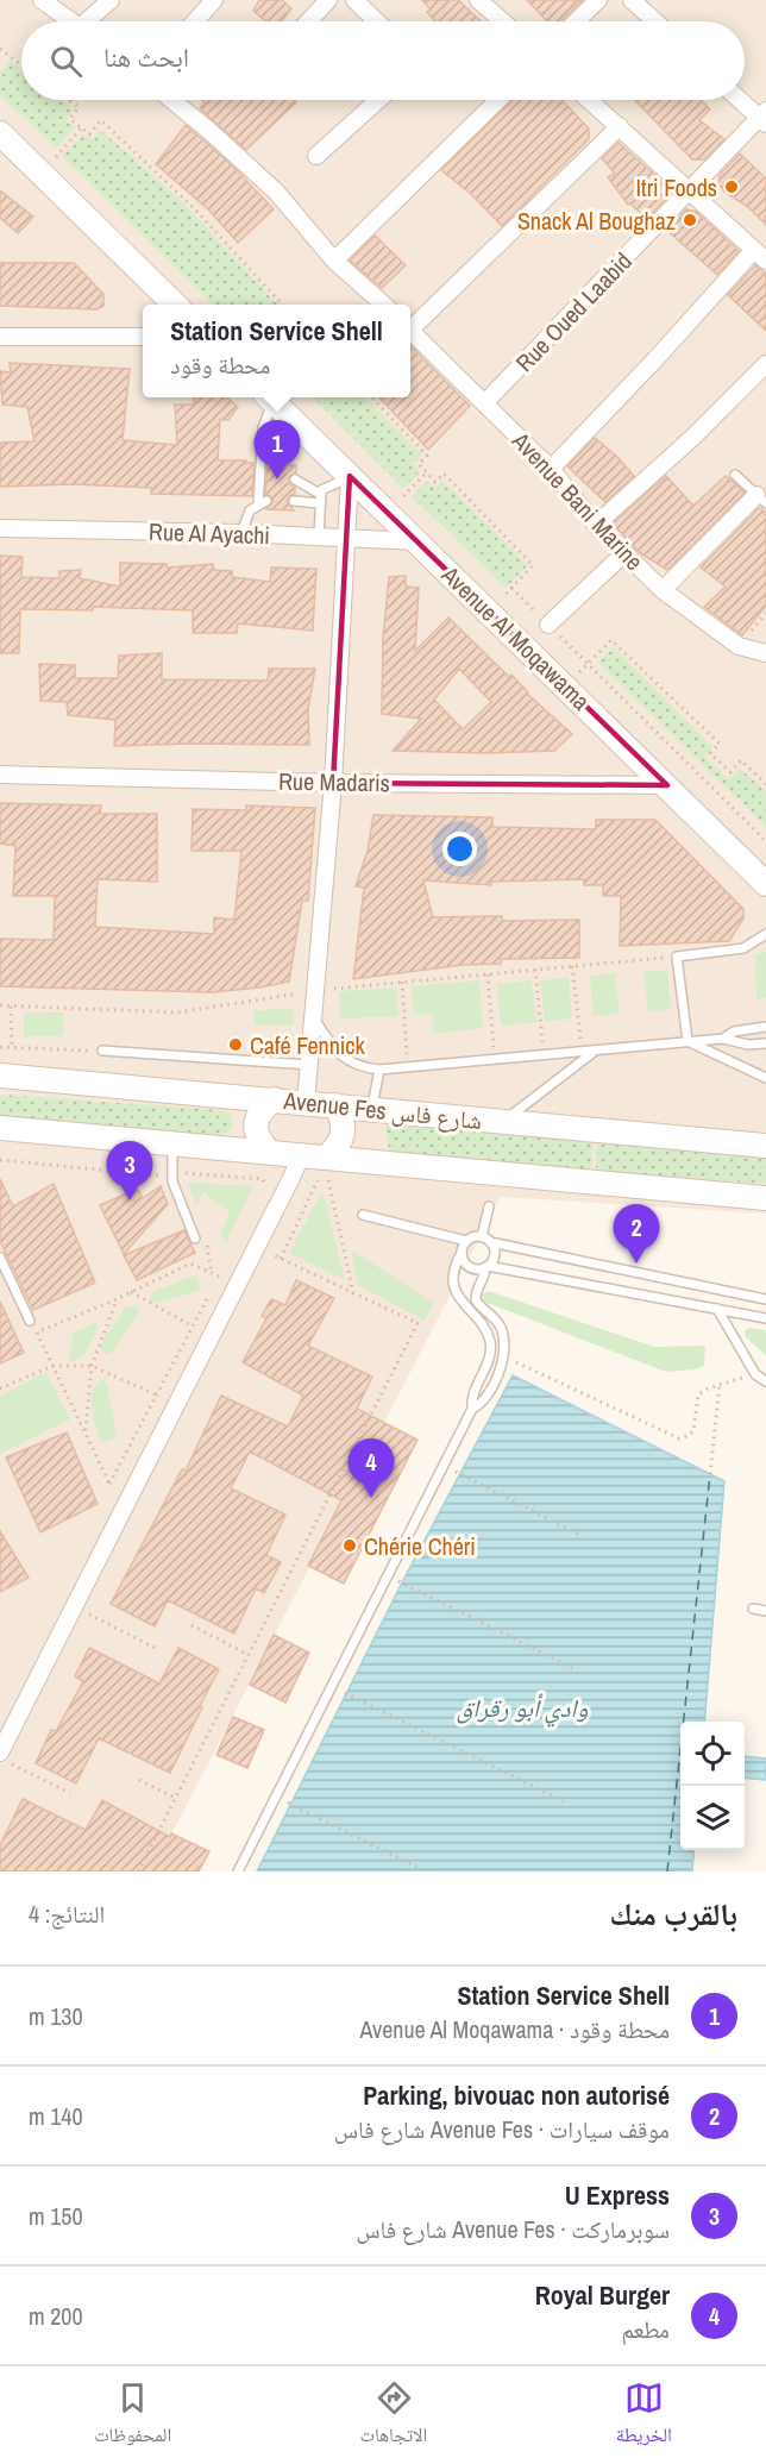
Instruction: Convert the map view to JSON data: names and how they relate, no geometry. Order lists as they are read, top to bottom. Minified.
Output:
{"streets":{"main road":["Avenue Al Moqawama","Avenue Fes شارع فاس"],"street":["Rue Oued Laabid","Avenue Bani Marine","Rue Al Ayachi","Rue Madaris"]},"crossings":[["Rue Oued Laabid","Avenue Bani Marine"],["Rue Al Ayachi","Avenue Al Moqawama"],["Avenue Al Moqawama","Rue Madaris"]],"water":["وادي أبو رقراق"],"places":["Itri Foods","Snack Al Boughaz","Café Fennick","Chérie Chéri"],"page":{"search":"ابحث هنا","popup":["Station Service Shell","محطة وقود"],"pins":["1","3","2","4"],"heading":["بالقرب منك","النتائج: 4"],"list":[{"mark":"1","name":"Station Service Shell","note":"محطة وقود · Avenue Al Moqawama","value":"130 m"},{"mark":"2","name":"Parking, bivouac non autorisé","note":"موقف سيارات · Avenue Fes شارع فاس","value":"140 m"},{"mark":"3","name":"U Express","note":"سوبرماركت · Avenue Fes شارع فاس","value":"150 m"},{"mark":"4","name":"Royal Burger","note":"مطعم","value":"200 m"}],"nav":["الخريطة","الاتجاهات","المحفوظات"]}}
